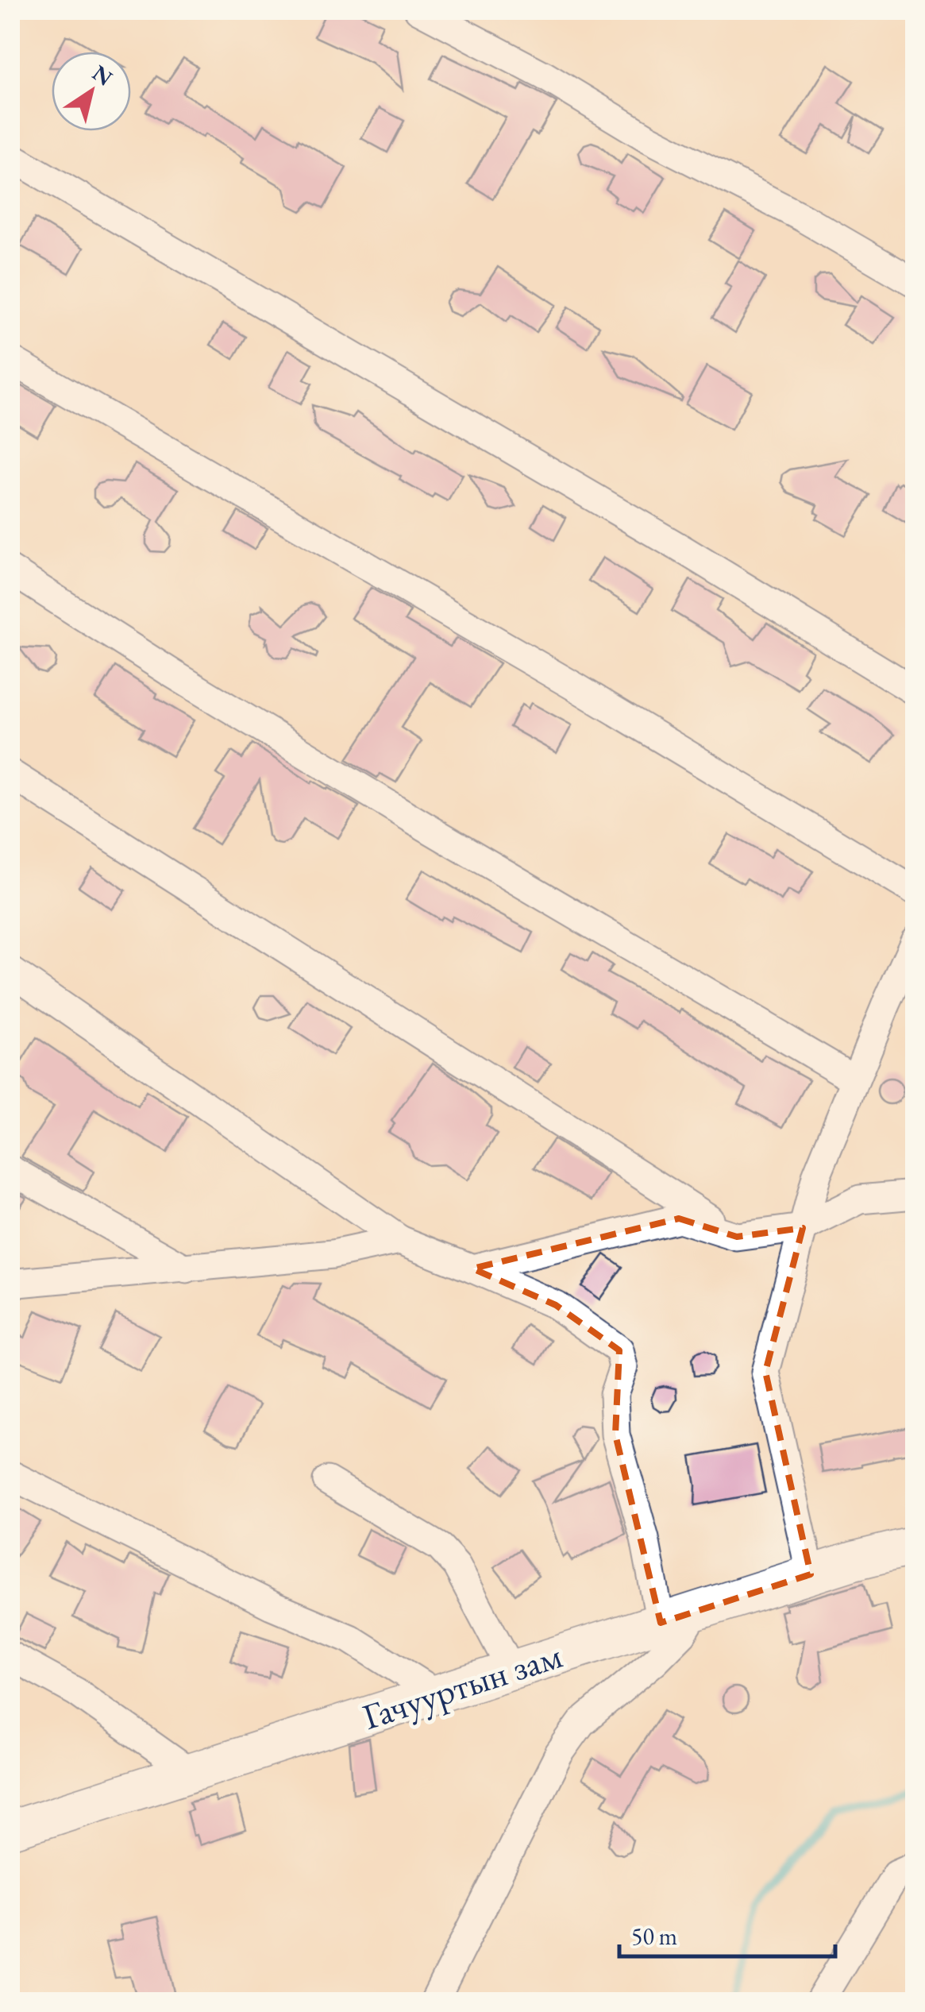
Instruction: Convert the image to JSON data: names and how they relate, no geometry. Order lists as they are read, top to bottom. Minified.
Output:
{"streets":{"main road":["Гачууртын зам"]},"scale_bar":"50 m","north":"top right"}
